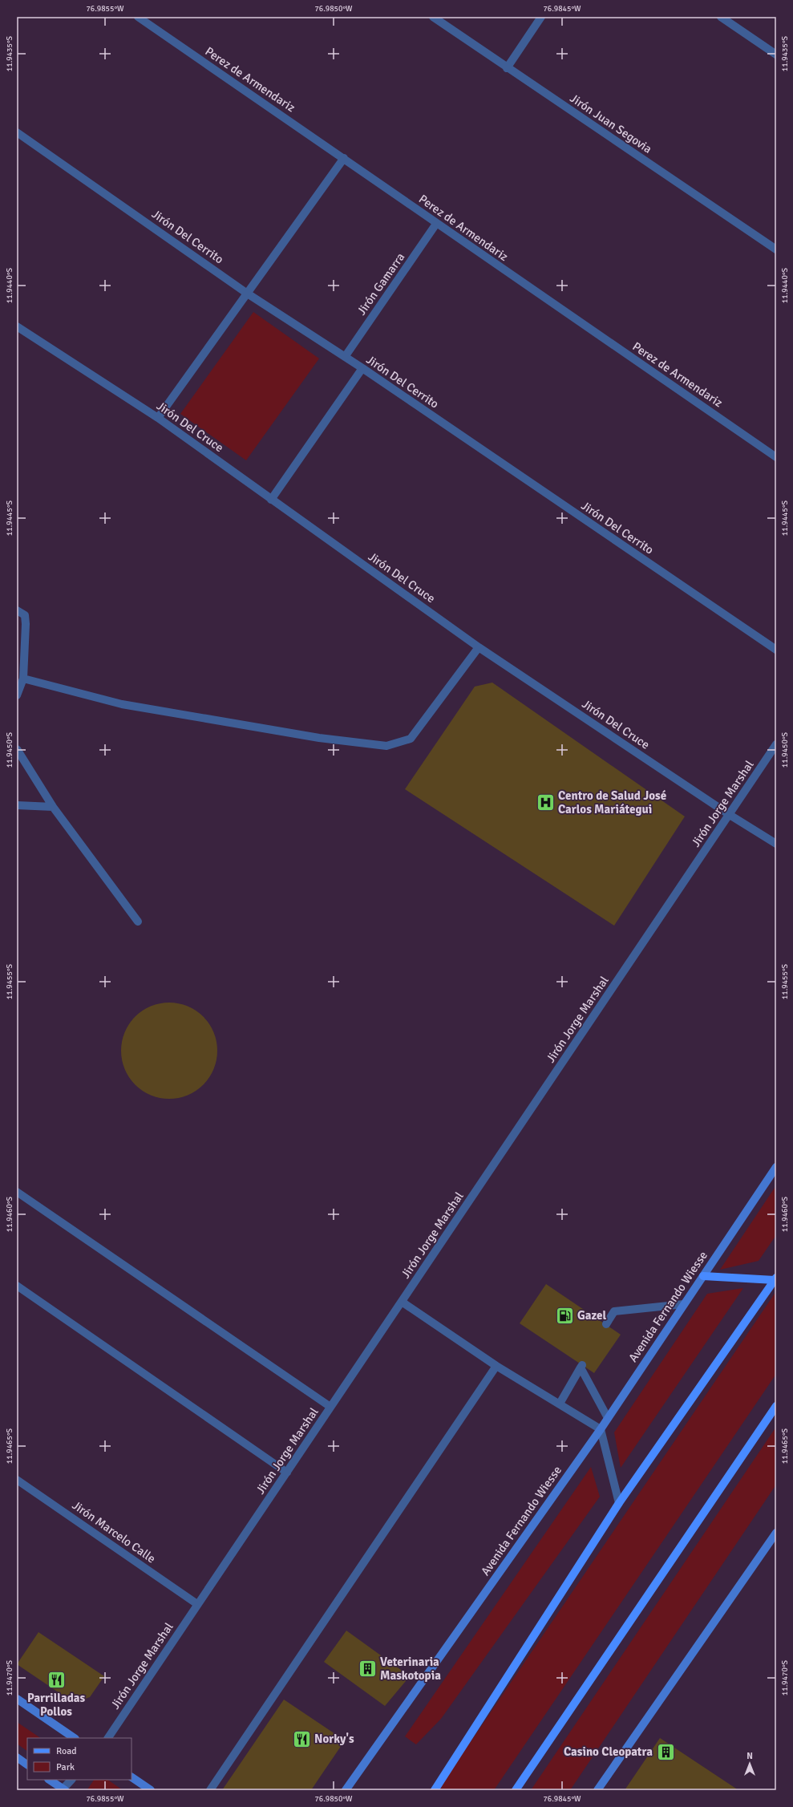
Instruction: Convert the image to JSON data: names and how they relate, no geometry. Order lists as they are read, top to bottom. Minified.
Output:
{"streets":{"main road":["Avenida Fernando Wiesse"],"street":["Perez de Armendariz","Jirón Juan Segovia","Jirón Del Cerrito","Jirón Gamarra","Jirón Del Cruce","Jirón Jorge Marshal","Jirón Marcelo Calle"]},"crossings":[["Perez de Armendariz","Jirón Gamarra"],["Jirón Del Cerrito","Jirón Gamarra"],["Jirón Del Cruce","Jirón Jorge Marshal"],["Jirón Jorge Marshal","Jirón Marcelo Calle"]],"places":{"hospital":["Centro de Salud José Carlos Mariátegui"],"fuel station":["Gazel"],"building":["Veterinaria Maskotopia","Casino Cleopatra"],"restaurant":["Parrilladas Pollos","Norky's"]},"legend":["Road","Park"],"north":"top","coordinates":["76.9855°W","76.9850°W","76.9845°W","11.9435°S","11.9440°S","11.9445°S","11.9450°S","11.9455°S","11.9460°S","11.9465°S","11.9470°S"]}
